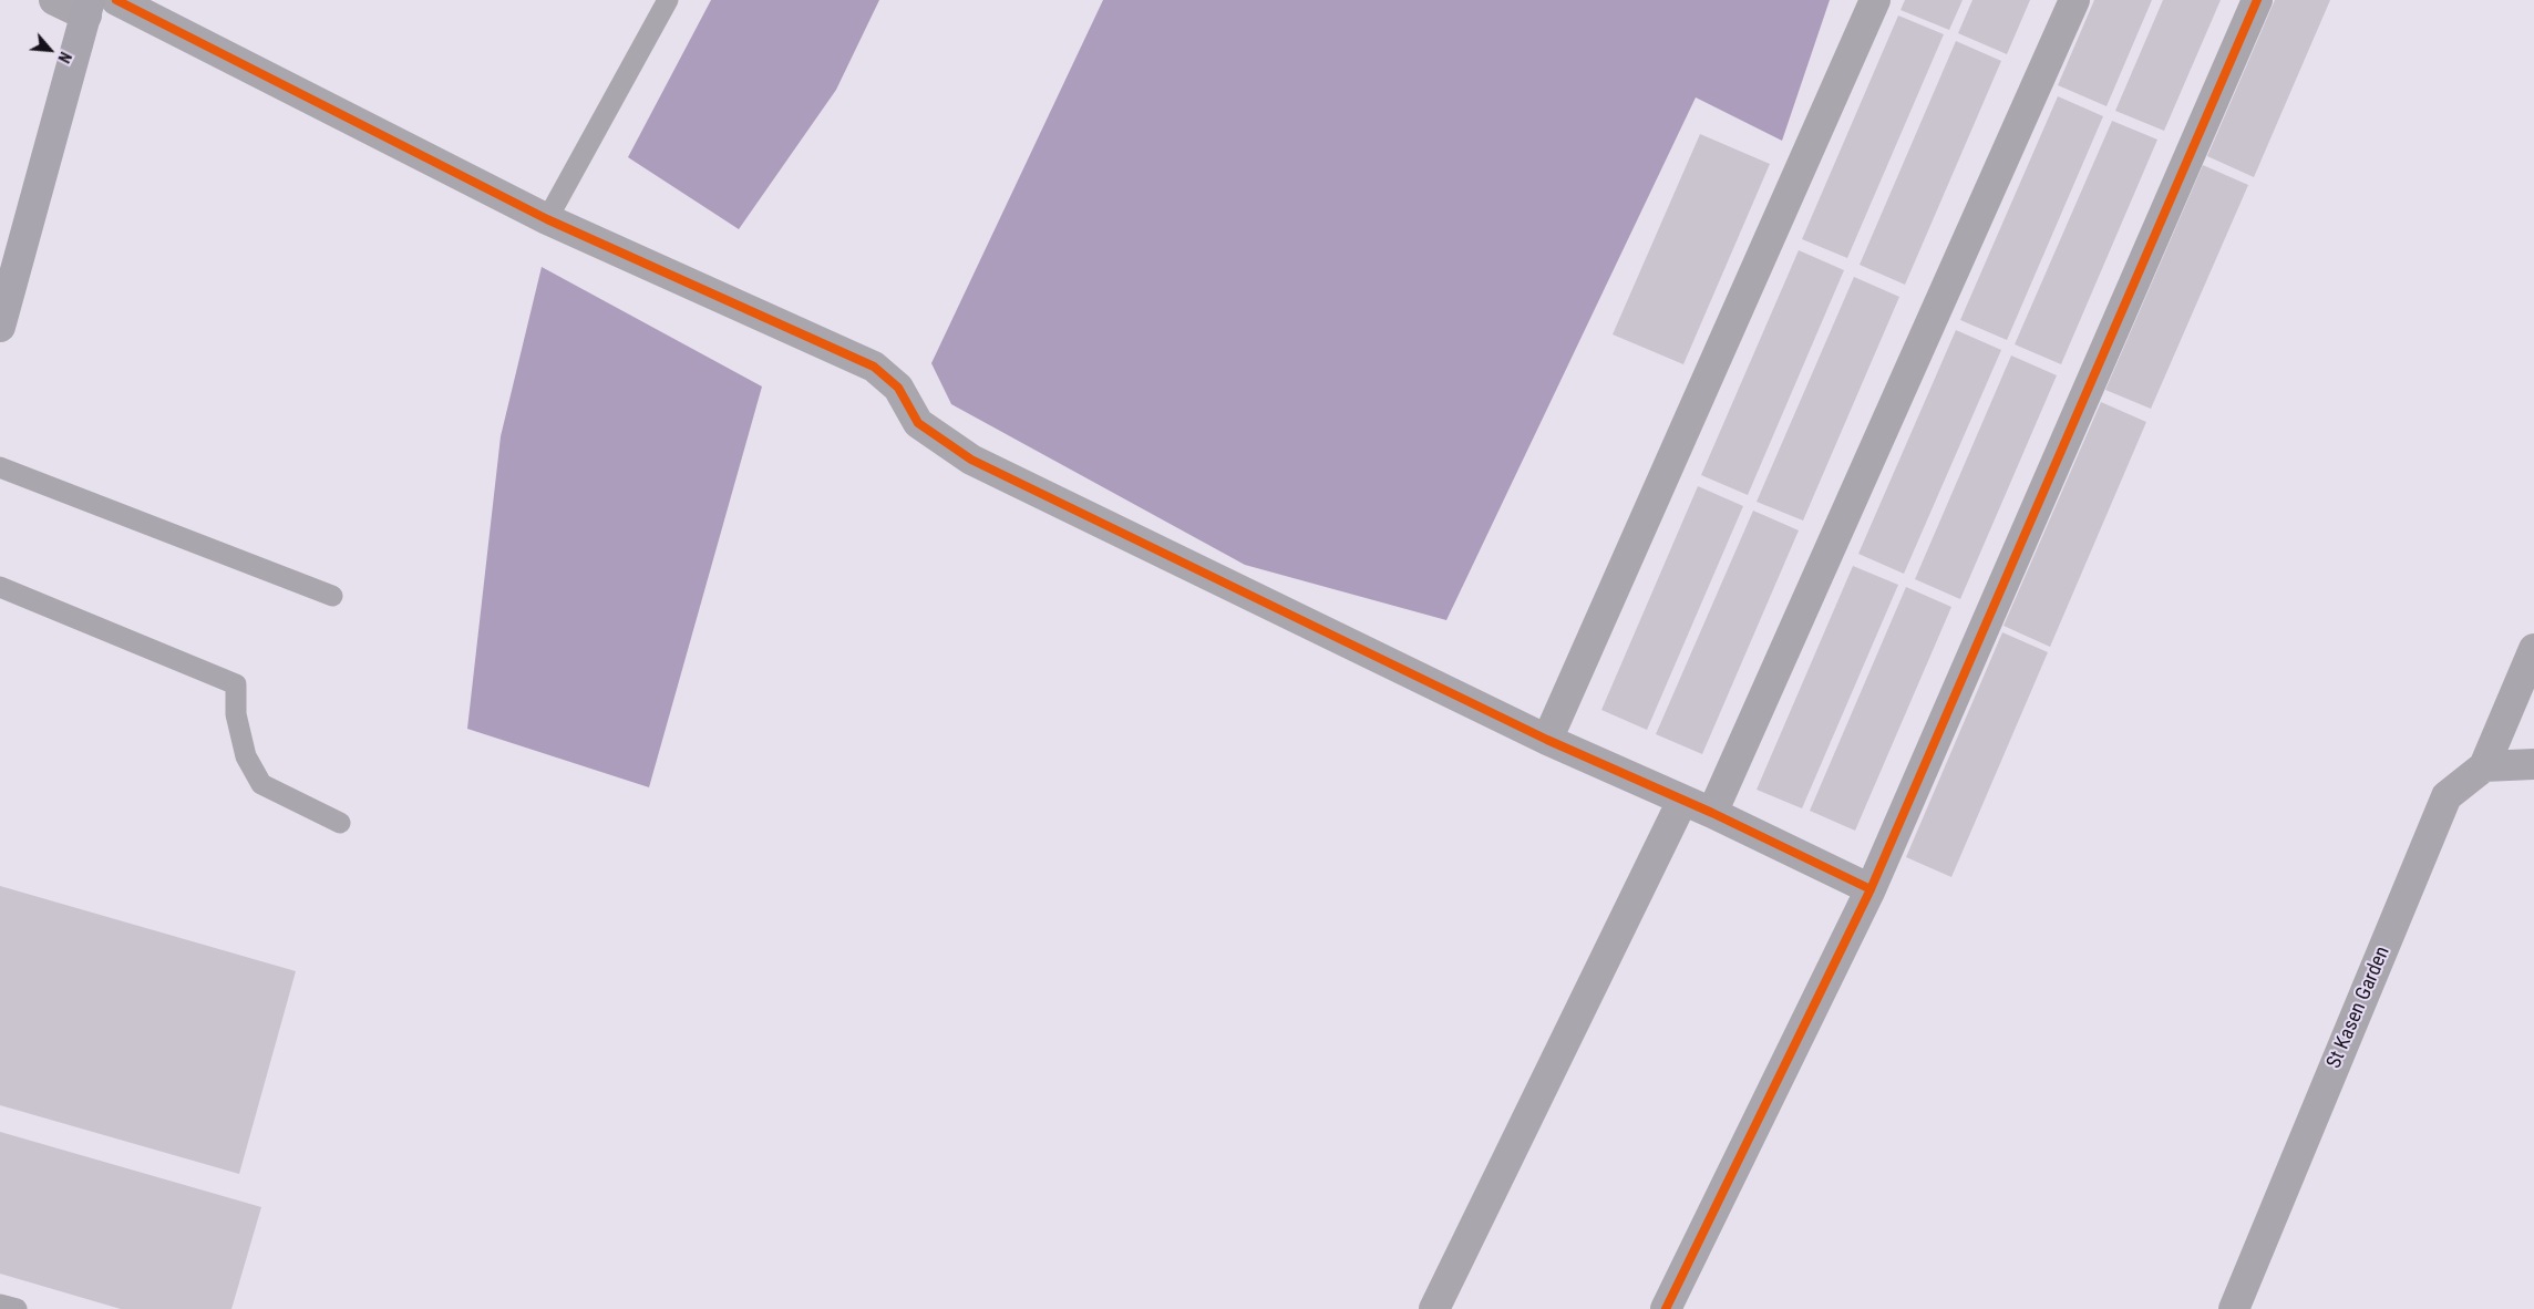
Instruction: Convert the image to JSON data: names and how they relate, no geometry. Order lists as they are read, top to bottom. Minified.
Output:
{"streets":{"street":["St Kasen Garden"]},"north":"bottom right"}
